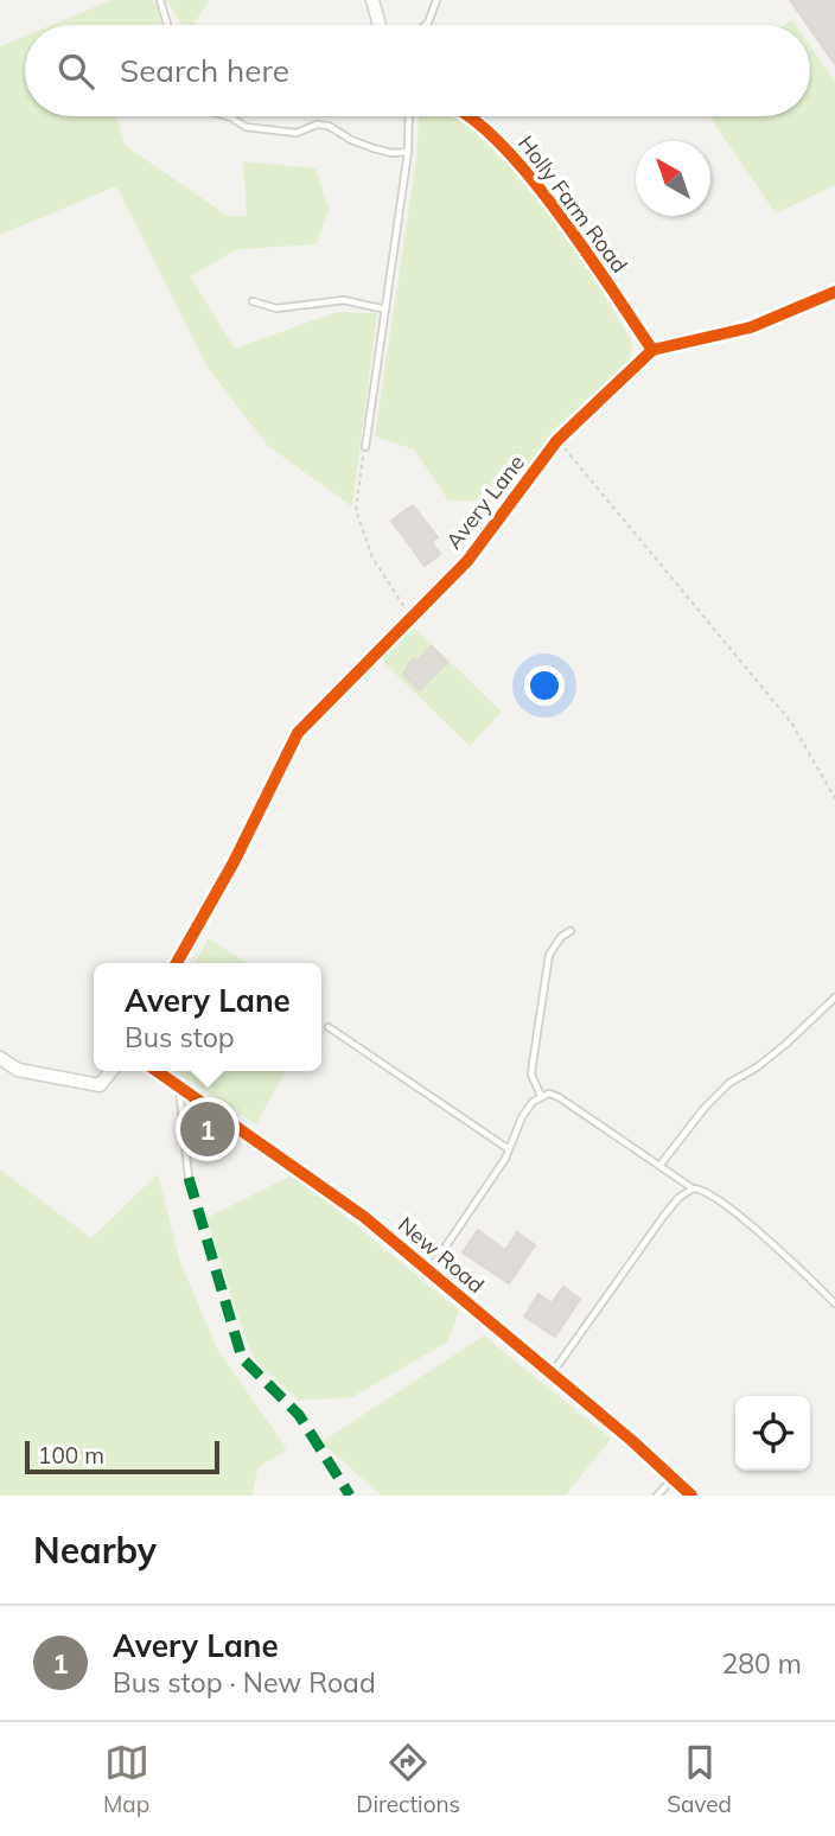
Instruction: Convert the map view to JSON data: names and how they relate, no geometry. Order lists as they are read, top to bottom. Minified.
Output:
{"streets":{"street":["Holly Farm Road","Avery Lane","New Road"]},"crossings":[["Holly Farm Road","Avery Lane"]],"scale_bar":"100 m","north":"top left","page":{"search":"Search here","popup":["Avery Lane","Bus stop"],"pins":"1","scale":"100 m","heading":"Nearby","list":[{"mark":"1","name":"Avery Lane","note":"Bus stop · New Road","value":"280 m"}],"nav":["Map","Directions","Saved"]}}
